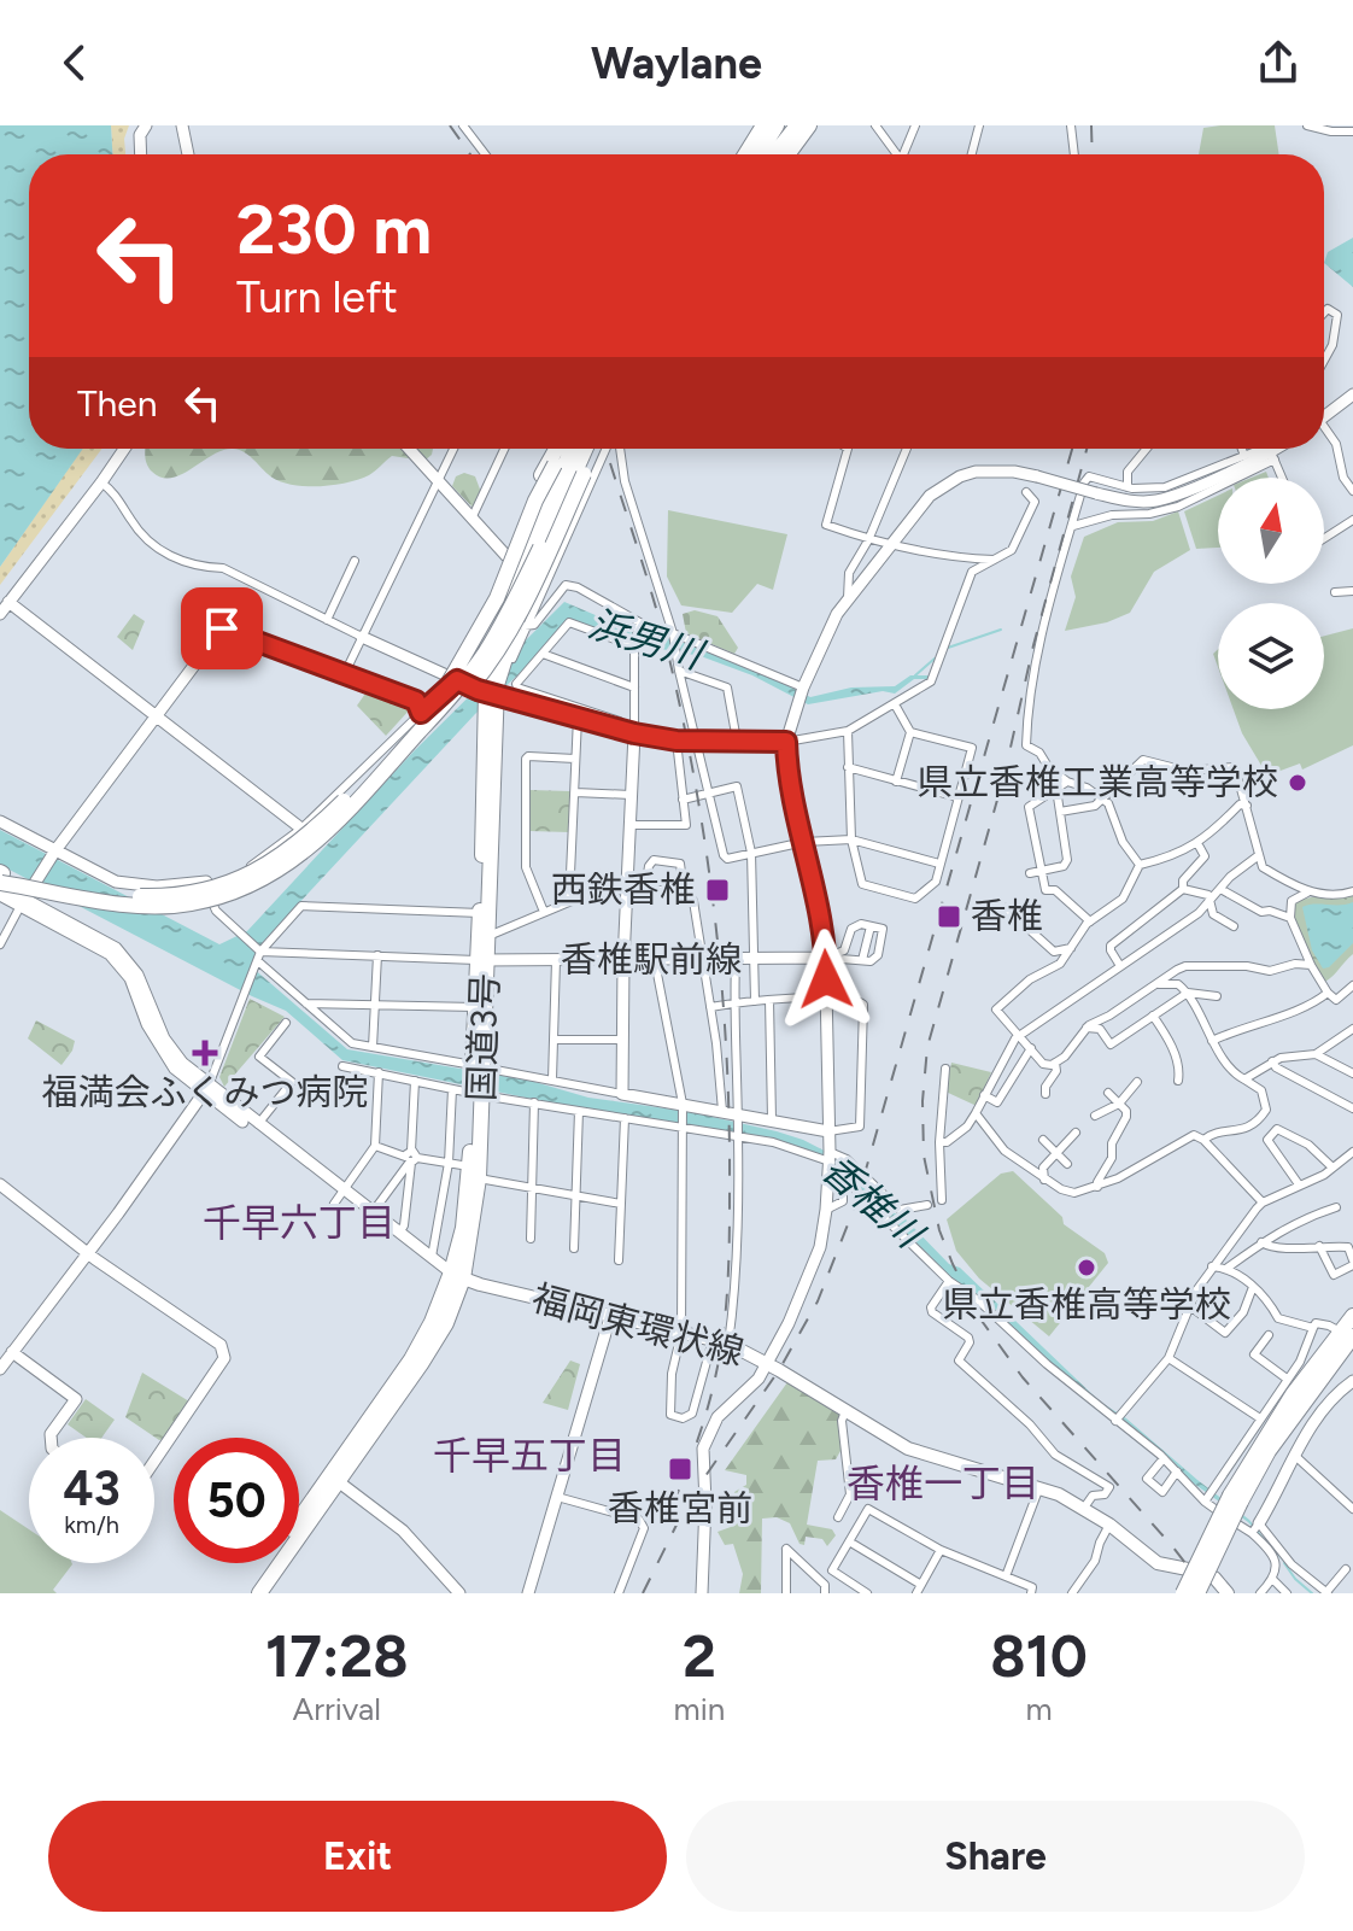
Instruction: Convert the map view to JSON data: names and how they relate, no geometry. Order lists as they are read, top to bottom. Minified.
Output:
{"streets":{"highway":["国道3号"],"main road":["福岡東環状線"],"street":["香椎駅前線"]},"crossings":[["香椎駅前線","国道3号"],["国道3号","福岡東環状線"]],"districts":["千早六丁目","千早五丁目","香椎一丁目"],"water":["浜男川","香椎川"],"places":{"other":["県立香椎工業高等学校","県立香椎高等学校"],"transit":["西鉄香椎","香椎","香椎宮前"],"health":["福満会ふくみつ病院"]},"north":"top","page":{"header":"Waylane","turn":["230 m","Turn left"],"then":"Then","speed":"43 km/h","limit":"50","eta":["17:28","Arrival","2","min","810","m"],"buttons":["Exit","Share"]}}
